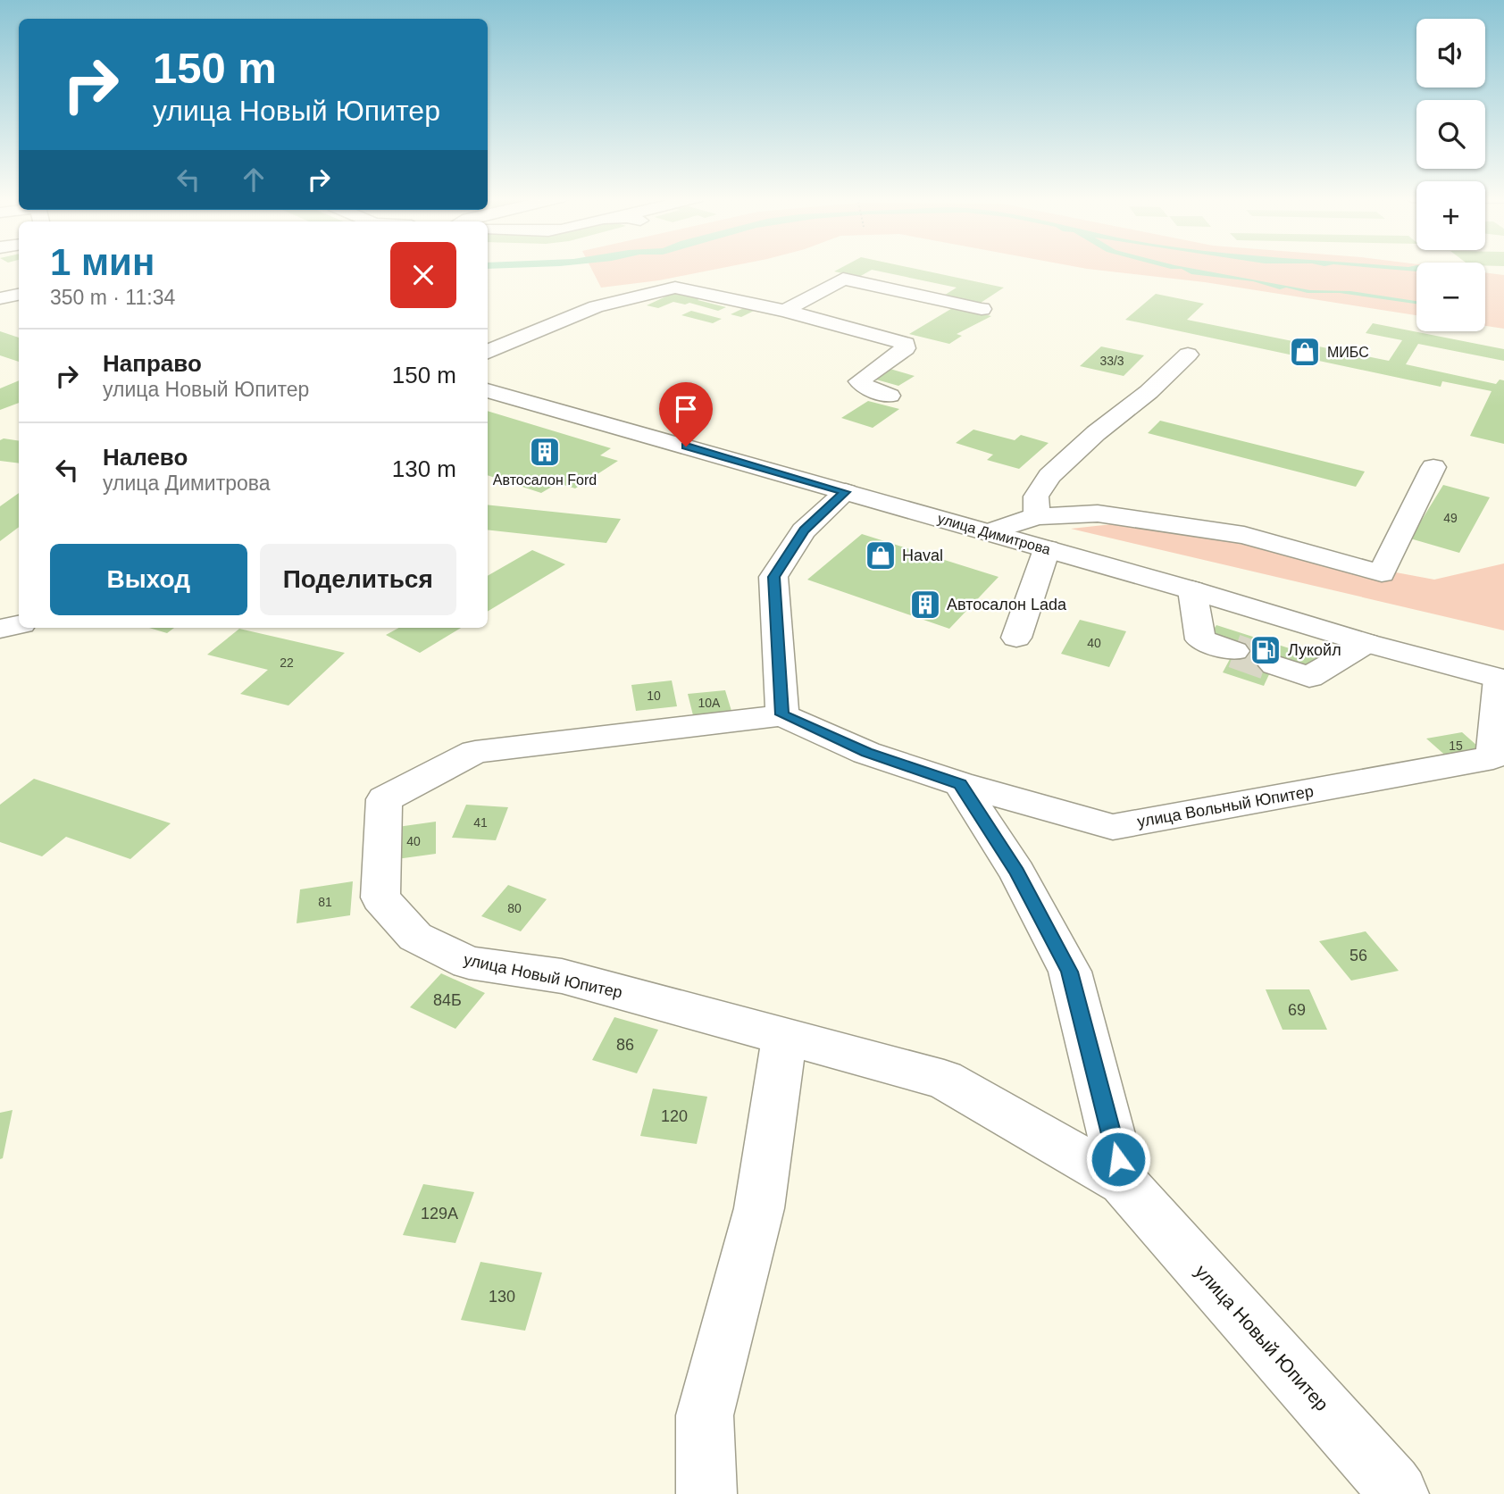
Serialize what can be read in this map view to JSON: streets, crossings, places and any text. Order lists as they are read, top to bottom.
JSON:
{
  "streets": {
    "street": ["улица Димитрова", "улица Вольный Юпитер", "улица Новый Юпитер"]
  },
  "crossings": [
    ["улица Димитрова", "улица Вольный Юпитер"],
    ["улица Вольный Юпитер", "улица Новый Юпитер"]
  ],
  "places": {
    "shop": ["МИБС", "Haval"],
    "building": ["Автосалон Ford", "Автосалон Lada"],
    "fuel station": ["Лукойл"]
  },
  "house_numbers": [
    "33/3",
    "49",
    "40",
    "22",
    "10",
    "10А",
    "15",
    "41",
    "40",
    "81",
    "80",
    "56",
    "84Б",
    "69",
    "86",
    "120",
    "129А",
    "130"
  ],
  "page": {
    "map_buttons": ["+", "−"],
    "turn": ["150 m", "улица Новый Юпитер"],
    "heading": ["1 мин", "350 m · 11:34"],
    "list": [
      {
        "name": "Направо",
        "note": "улица Новый Юпитер",
        "value": "150 m"
      },
      {
        "name": "Налево",
        "note": "улица Димитрова",
        "value": "130 m"
      }
    ],
    "buttons": ["Выход", "Поделиться"]
  }
}
